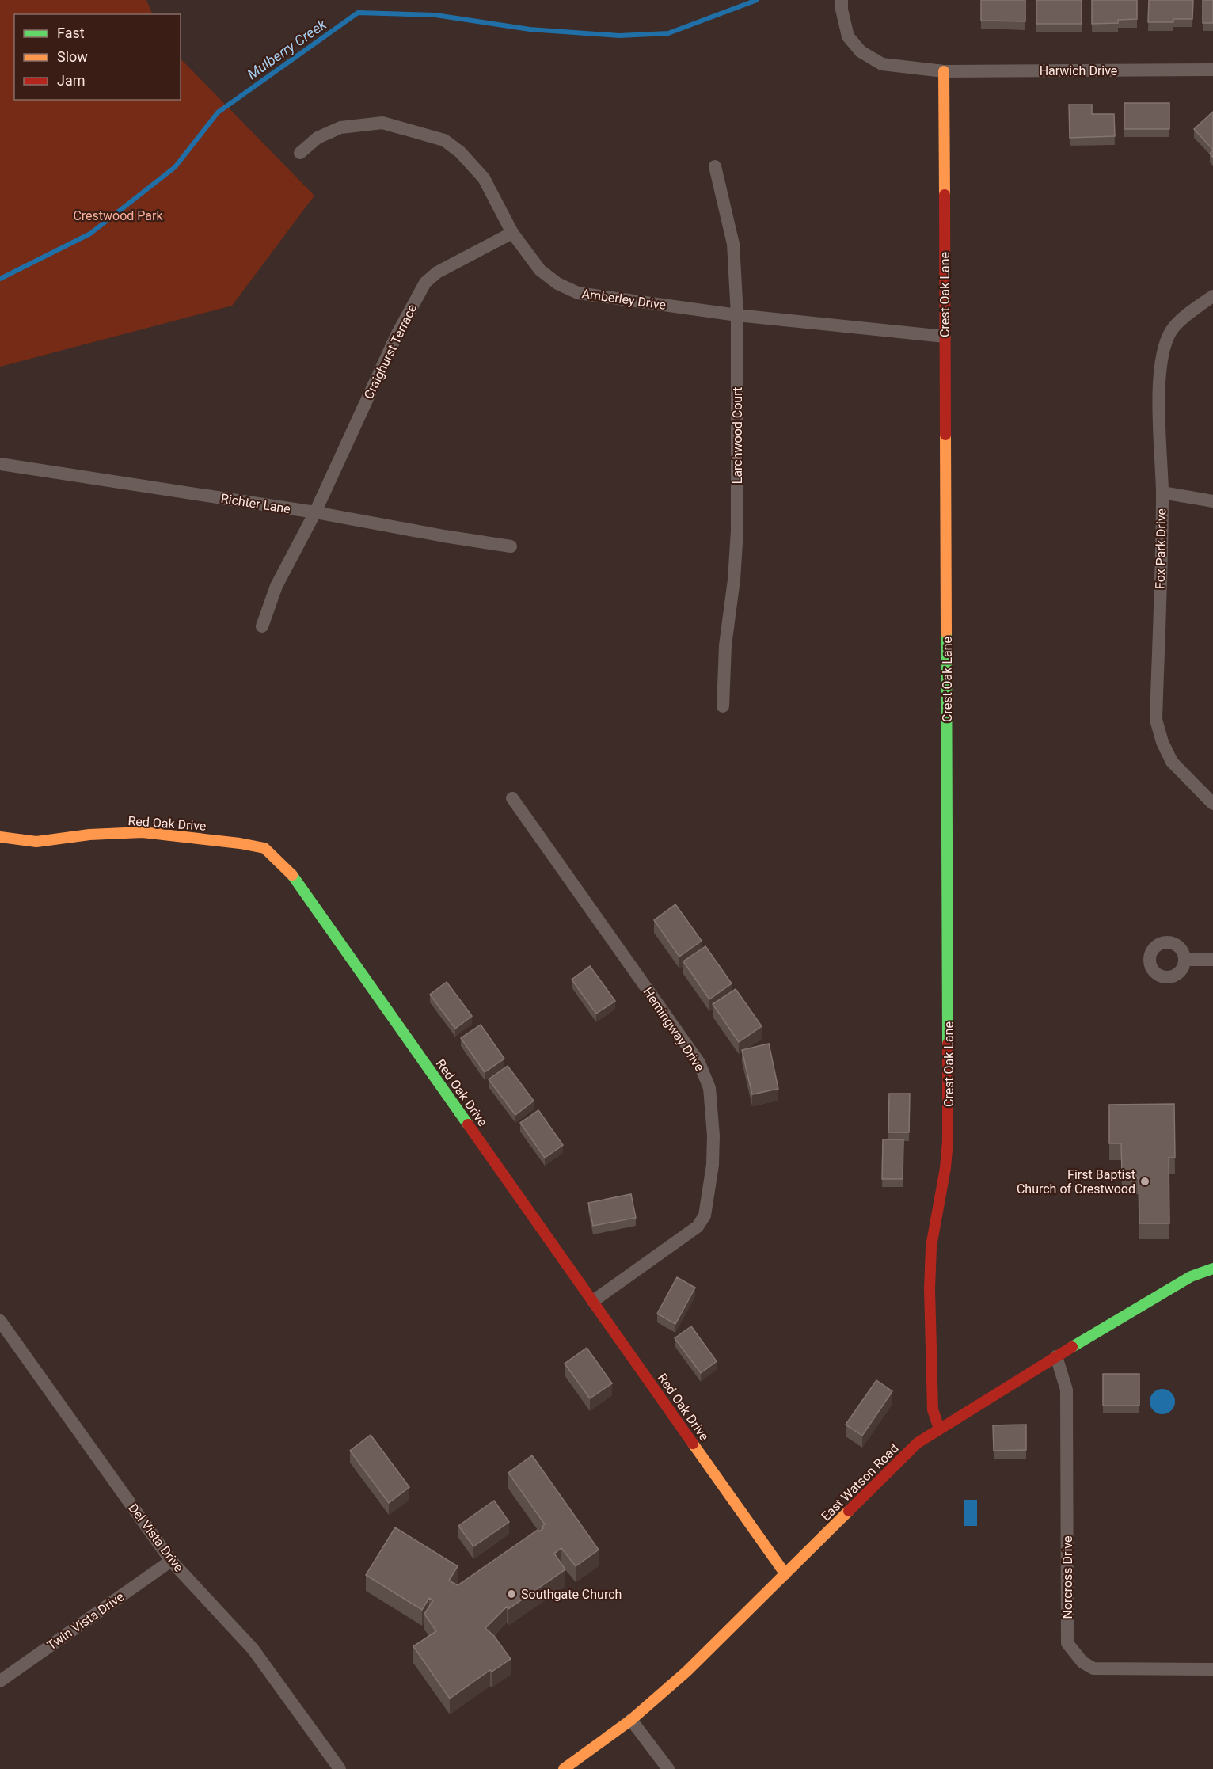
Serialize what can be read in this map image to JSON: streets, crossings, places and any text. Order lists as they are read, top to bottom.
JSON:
{
  "streets": {
    "street": [
      "Harwich Drive",
      "Crest Oak Lane",
      "Amberley Drive",
      "Craighurst Terrace",
      "Larchwood Court",
      "Richter Lane",
      "Fox Park Drive",
      "Red Oak Drive",
      "Hemingway Drive",
      "East Watson Road",
      "Del Vista Drive",
      "Norcross Drive",
      "Twin Vista Drive"
    ]
  },
  "crossings": [
    ["Harwich Drive", "Crest Oak Lane"],
    ["Crest Oak Lane", "Amberley Drive"],
    ["Crest Oak Lane", "East Watson Road"],
    ["Amberley Drive", "Craighurst Terrace"],
    ["Amberley Drive", "Larchwood Court"],
    ["Craighurst Terrace", "Richter Lane"],
    ["Red Oak Drive", "Hemingway Drive"],
    ["Red Oak Drive", "East Watson Road"],
    ["East Watson Road", "Norcross Drive"],
    ["Del Vista Drive", "Twin Vista Drive"]
  ],
  "water": ["Mulberry Creek"],
  "parks": ["Crestwood Park"],
  "places": ["First Baptist Church of Crestwood", "Southgate Church"],
  "legend": ["Fast", "Slow", "Jam"]
}
